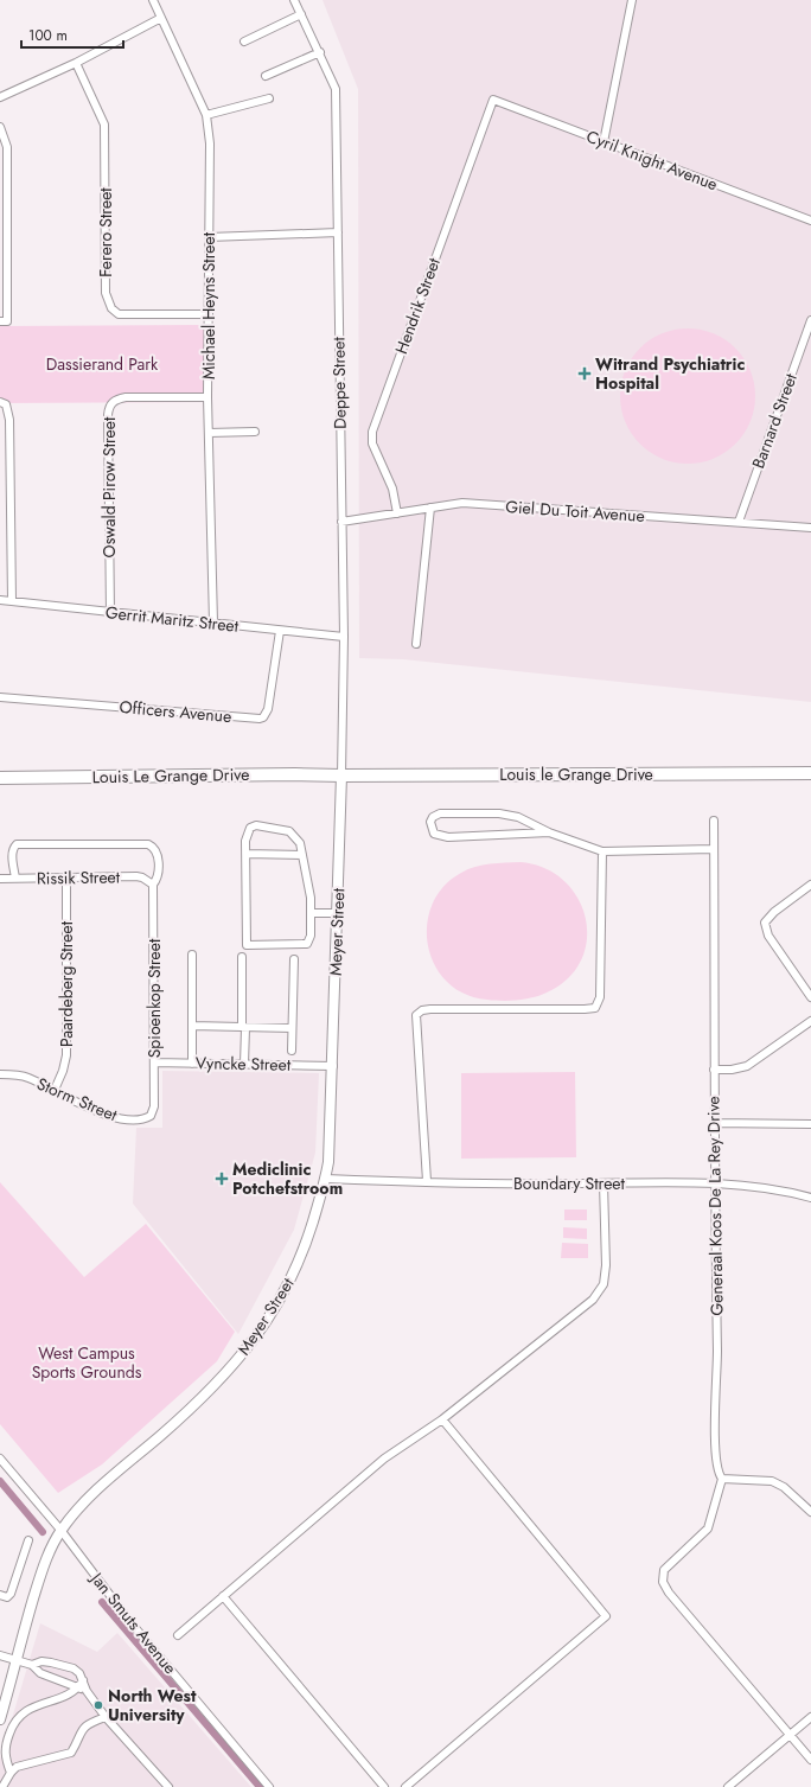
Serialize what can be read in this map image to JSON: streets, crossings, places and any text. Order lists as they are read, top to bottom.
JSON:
{
  "streets": {
    "main road": ["Louis le Grange Drive", "Louis Le Grange Drive"],
    "street": [
      "Cyril Knight Avenue",
      "Ferero Street",
      "Michael Heyns Street",
      "Hendrik Street",
      "Deppe Street",
      "Barnard Street",
      "Oswald Pirow Street",
      "Giel Du Toit Avenue",
      "Gerrit Maritz Street",
      "Officers Avenue",
      "Rissik Street",
      "Meyer Street",
      "Paardeberg Street",
      "Spioenkop Street",
      "Vyncke Street",
      "Storm Street",
      "Boundary Street",
      "Generaal Koos De La Rey Drive",
      "Jan Smuts Avenue"
    ]
  },
  "crossings": [
    ["Cyril Knight Avenue", "Hendrik Street"],
    ["Ferero Street", "Michael Heyns Street"],
    ["Michael Heyns Street", "Oswald Pirow Street"],
    ["Michael Heyns Street", "Gerrit Maritz Street"],
    ["Hendrik Street", "Giel Du Toit Avenue"],
    ["Deppe Street", "Giel Du Toit Avenue"],
    ["Deppe Street", "Gerrit Maritz Street"],
    ["Deppe Street", "Louis le Grange Drive"],
    ["Deppe Street", "Louis Le Grange Drive"],
    ["Deppe Street", "Meyer Street"],
    ["Barnard Street", "Giel Du Toit Avenue"],
    ["Oswald Pirow Street", "Gerrit Maritz Street"],
    ["Gerrit Maritz Street", "Officers Avenue"],
    ["Louis le Grange Drive", "Louis Le Grange Drive"],
    ["Louis le Grange Drive", "Meyer Street"],
    ["Louis Le Grange Drive", "Meyer Street"],
    ["Rissik Street", "Paardeberg Street"],
    ["Rissik Street", "Spioenkop Street"],
    ["Meyer Street", "Vyncke Street"],
    ["Meyer Street", "Boundary Street"],
    ["Meyer Street", "Jan Smuts Avenue"],
    ["Paardeberg Street", "Storm Street"],
    ["Spioenkop Street", "Vyncke Street"],
    ["Spioenkop Street", "Storm Street"],
    ["Boundary Street", "Generaal Koos De La Rey Drive"]
  ],
  "parks": ["Dassierand Park", "West Campus Sports Grounds"],
  "places": {
    "health": ["Witrand Psychiatric Hospital", "Mediclinic Potchefstroom"],
    "other": ["North West University"]
  },
  "scale_bar": "100 m"
}
